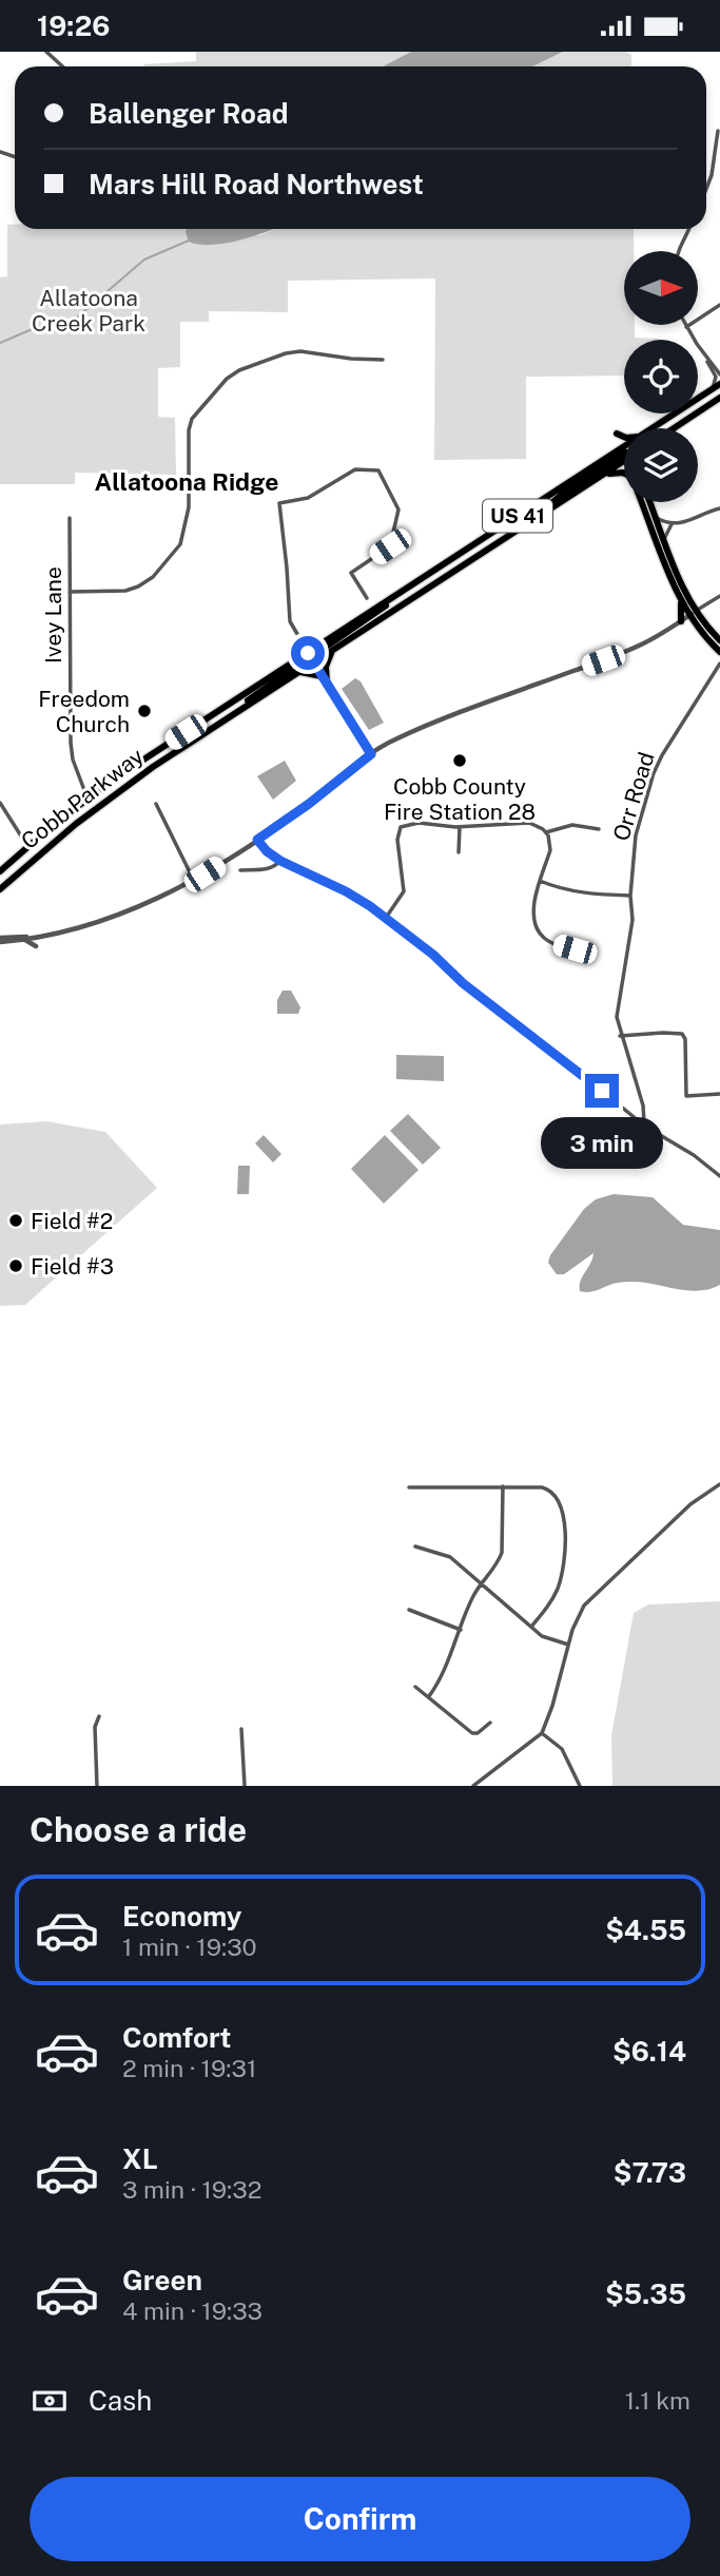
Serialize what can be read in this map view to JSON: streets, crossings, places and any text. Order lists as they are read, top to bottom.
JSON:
{
  "streets": {
    "main road": ["US 41", "Cobb Parkway"],
    "street": ["Ivey Lane", "Orr Road"]
  },
  "crossings": [
    ["Ivey Lane", "Cobb Parkway"]
  ],
  "districts": ["Allatoona Ridge"],
  "parks": ["Allatoona Creek Park"],
  "places": [
    "Freedom Church",
    "Cobb County Fire Station 28",
    "Field #2",
    "Field #3"
  ],
  "north": "right",
  "page": {
    "status": "19:26",
    "banner": ["Ballenger Road", "Mars Hill Road Northwest"],
    "bubble": "3 min",
    "heading": "Choose a ride",
    "list": [
      {
        "name": "Economy",
        "note": "1 min · 19:30",
        "value": "$4.55"
      },
      {
        "name": "Comfort",
        "note": "2 min · 19:31",
        "value": "$6.14"
      },
      {
        "name": "XL",
        "note": "3 min · 19:32",
        "value": "$7.73"
      },
      {
        "name": "Green",
        "note": "4 min · 19:33",
        "value": "$5.35"
      }
    ],
    "pay": ["Cash", "1.1 km"],
    "buttons": "Confirm"
  }
}
